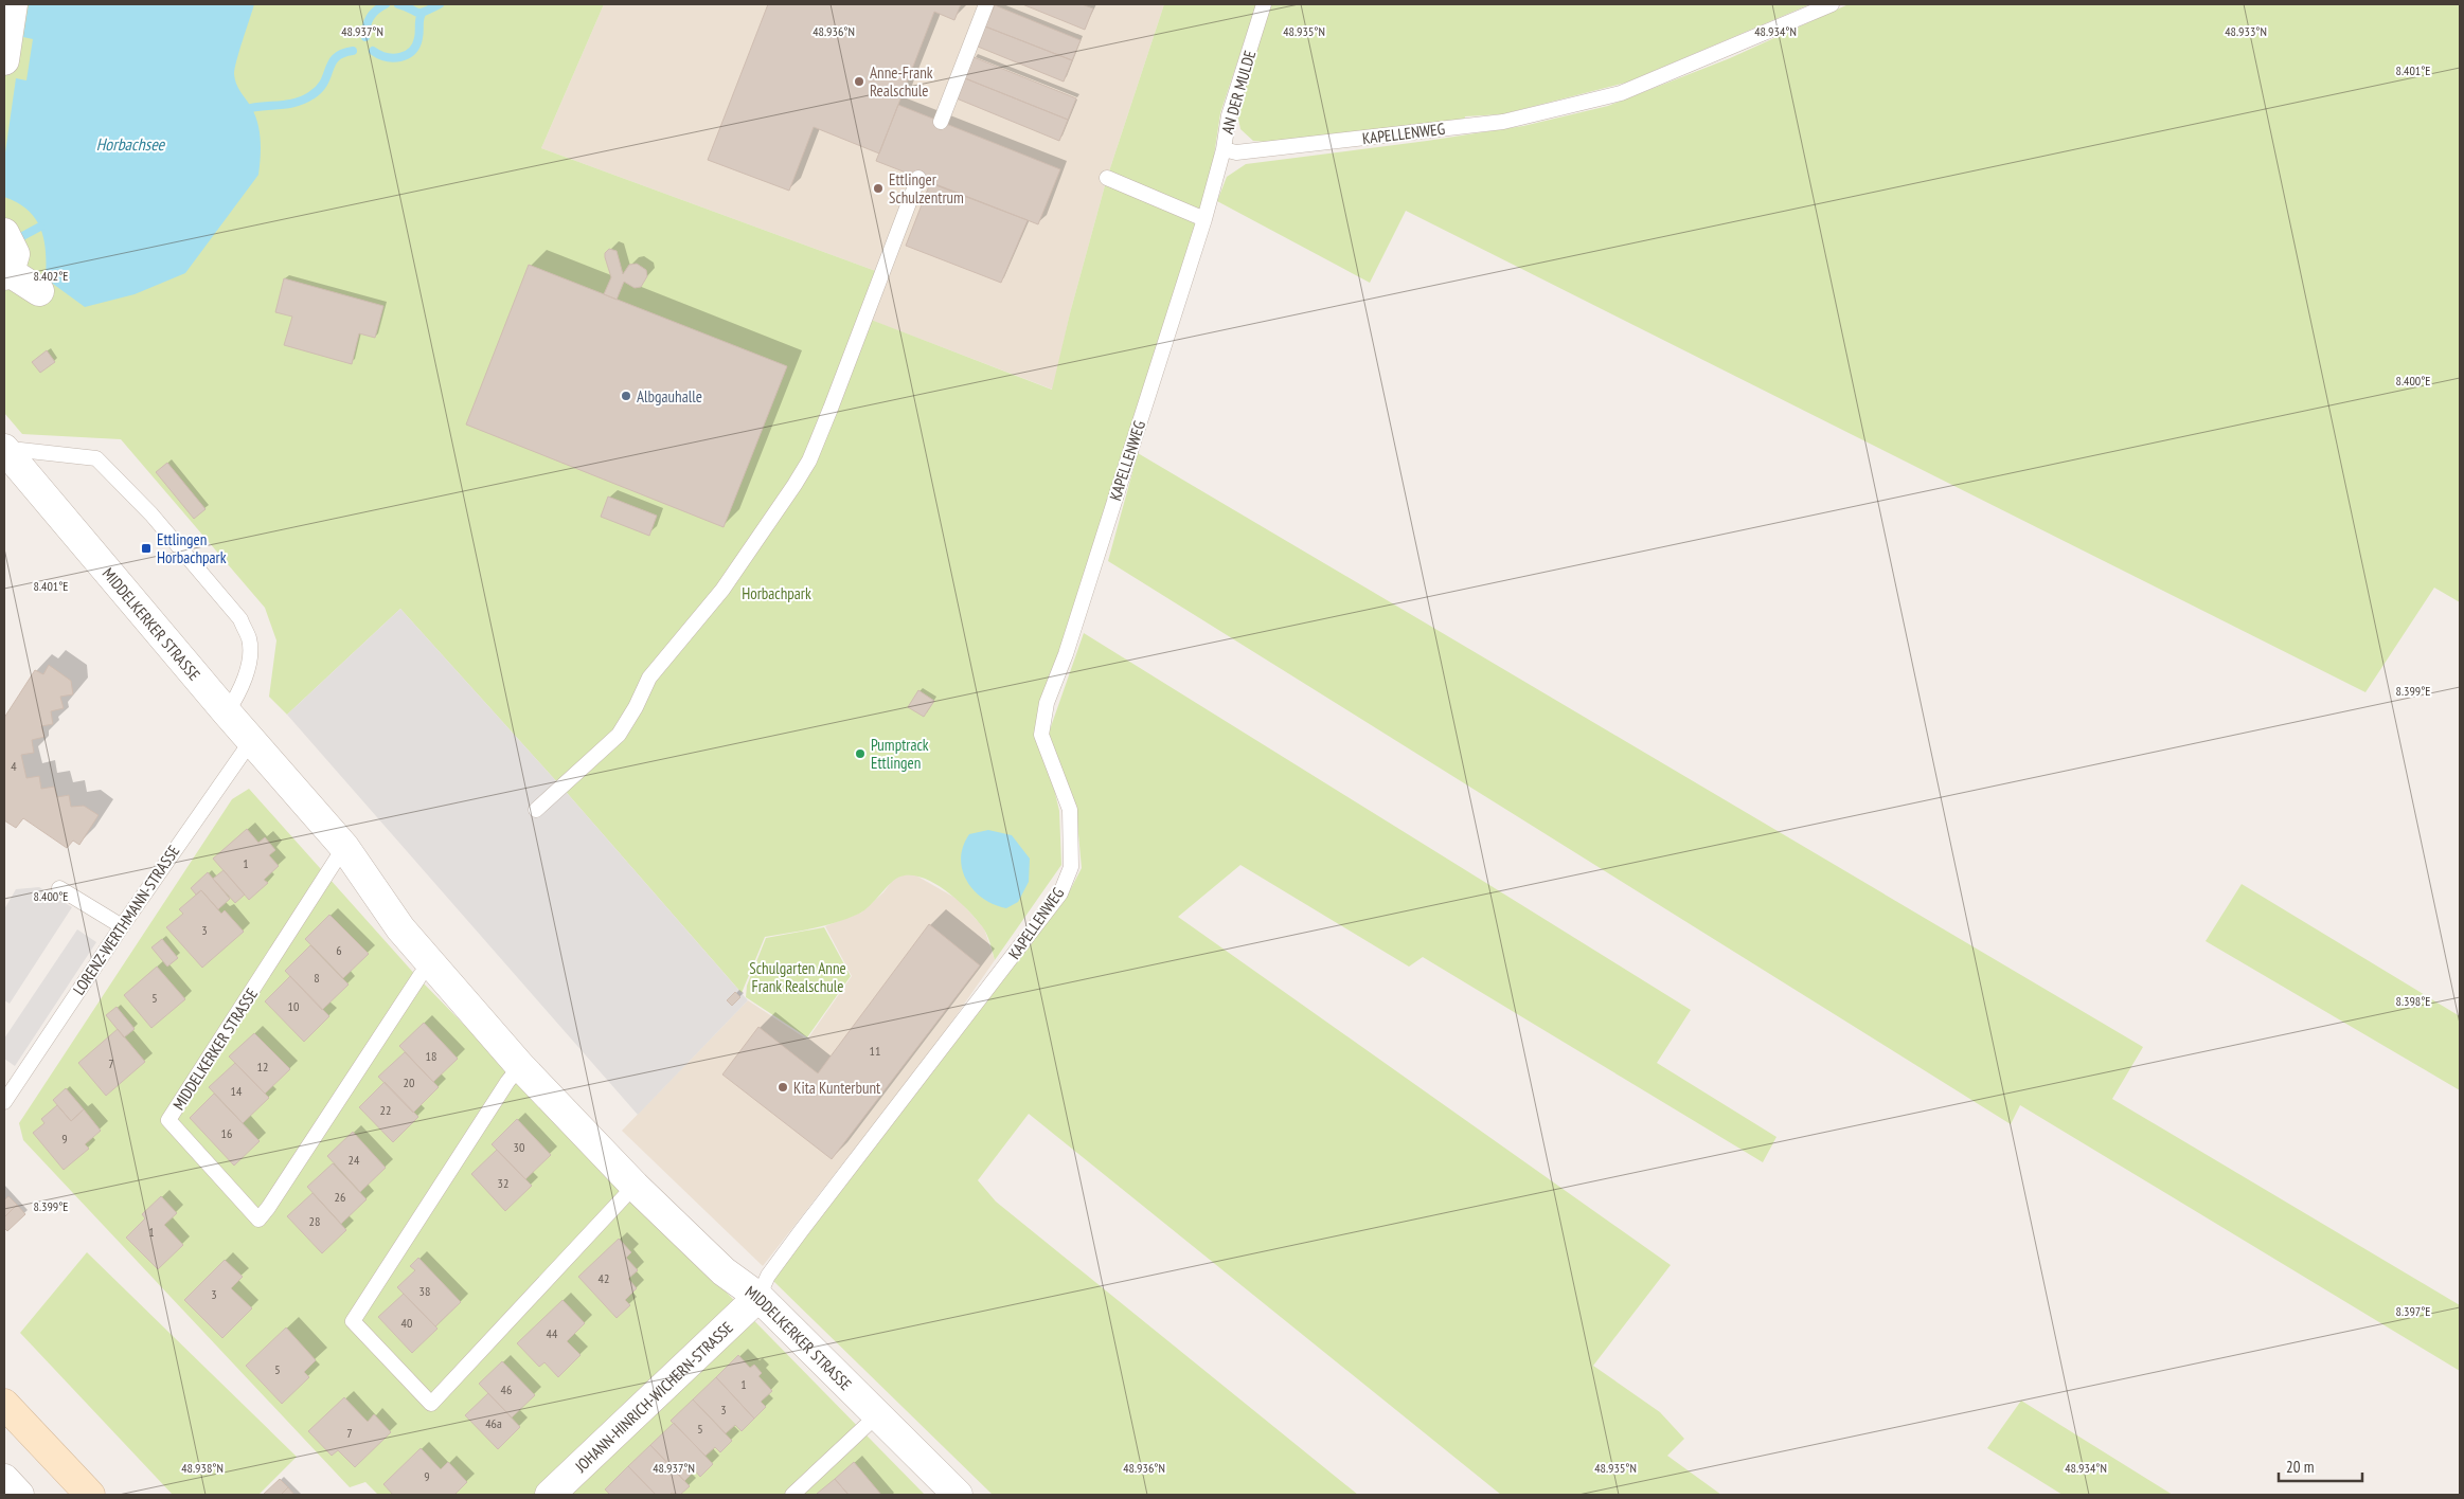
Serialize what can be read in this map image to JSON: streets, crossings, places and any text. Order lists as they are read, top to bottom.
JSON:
{
  "streets": {
    "street": ["MIDDELKERKER STRASSE", "JOHANN-HINRICH-WICHERN-STRASSE"],
    "lane": ["AN DER MULDE", "KAPELLENWEG", "LORENZ-WERTHMANN-STRASSE"]
  },
  "crossings": [
    ["AN DER MULDE", "KAPELLENWEG"],
    ["KAPELLENWEG", "MIDDELKERKER STRASSE"],
    ["KAPELLENWEG", "JOHANN-HINRICH-WICHERN-STRASSE"],
    ["MIDDELKERKER STRASSE", "LORENZ-WERTHMANN-STRASSE"],
    ["MIDDELKERKER STRASSE", "JOHANN-HINRICH-WICHERN-STRASSE"]
  ],
  "water": ["Horbachsee"],
  "parks": ["Horbachpark", "Schulgarten Anne Frank Realschule"],
  "places": {
    "other": [
      "Anne-Frank Realschule",
      "Ettlinger Schulzentrum",
      "Albgauhalle",
      "Pumptrack Ettlingen",
      "Kita Kunterbunt"
    ],
    "transit": ["Ettlingen Horbachpark"]
  },
  "house_numbers": [
    "4",
    "1",
    "3",
    "6",
    "8",
    "5",
    "10",
    "11",
    "18",
    "7",
    "12",
    "20",
    "14",
    "22",
    "16",
    "9",
    "30",
    "24",
    "32",
    "26",
    "28",
    "1",
    "42",
    "38",
    "3",
    "40",
    "44",
    "5",
    "1",
    "46",
    "3",
    "46a",
    "5",
    "7",
    "9"
  ],
  "scale_bar": "20 m",
  "coordinates": [
    "48.937°N",
    "48.936°N",
    "48.935°N",
    "48.934°N",
    "48.933°N",
    "8.401°E",
    "8.402°E",
    "8.400°E",
    "8.399°E",
    "8.398°E",
    "8.397°E",
    "48.938°N"
  ]
}
